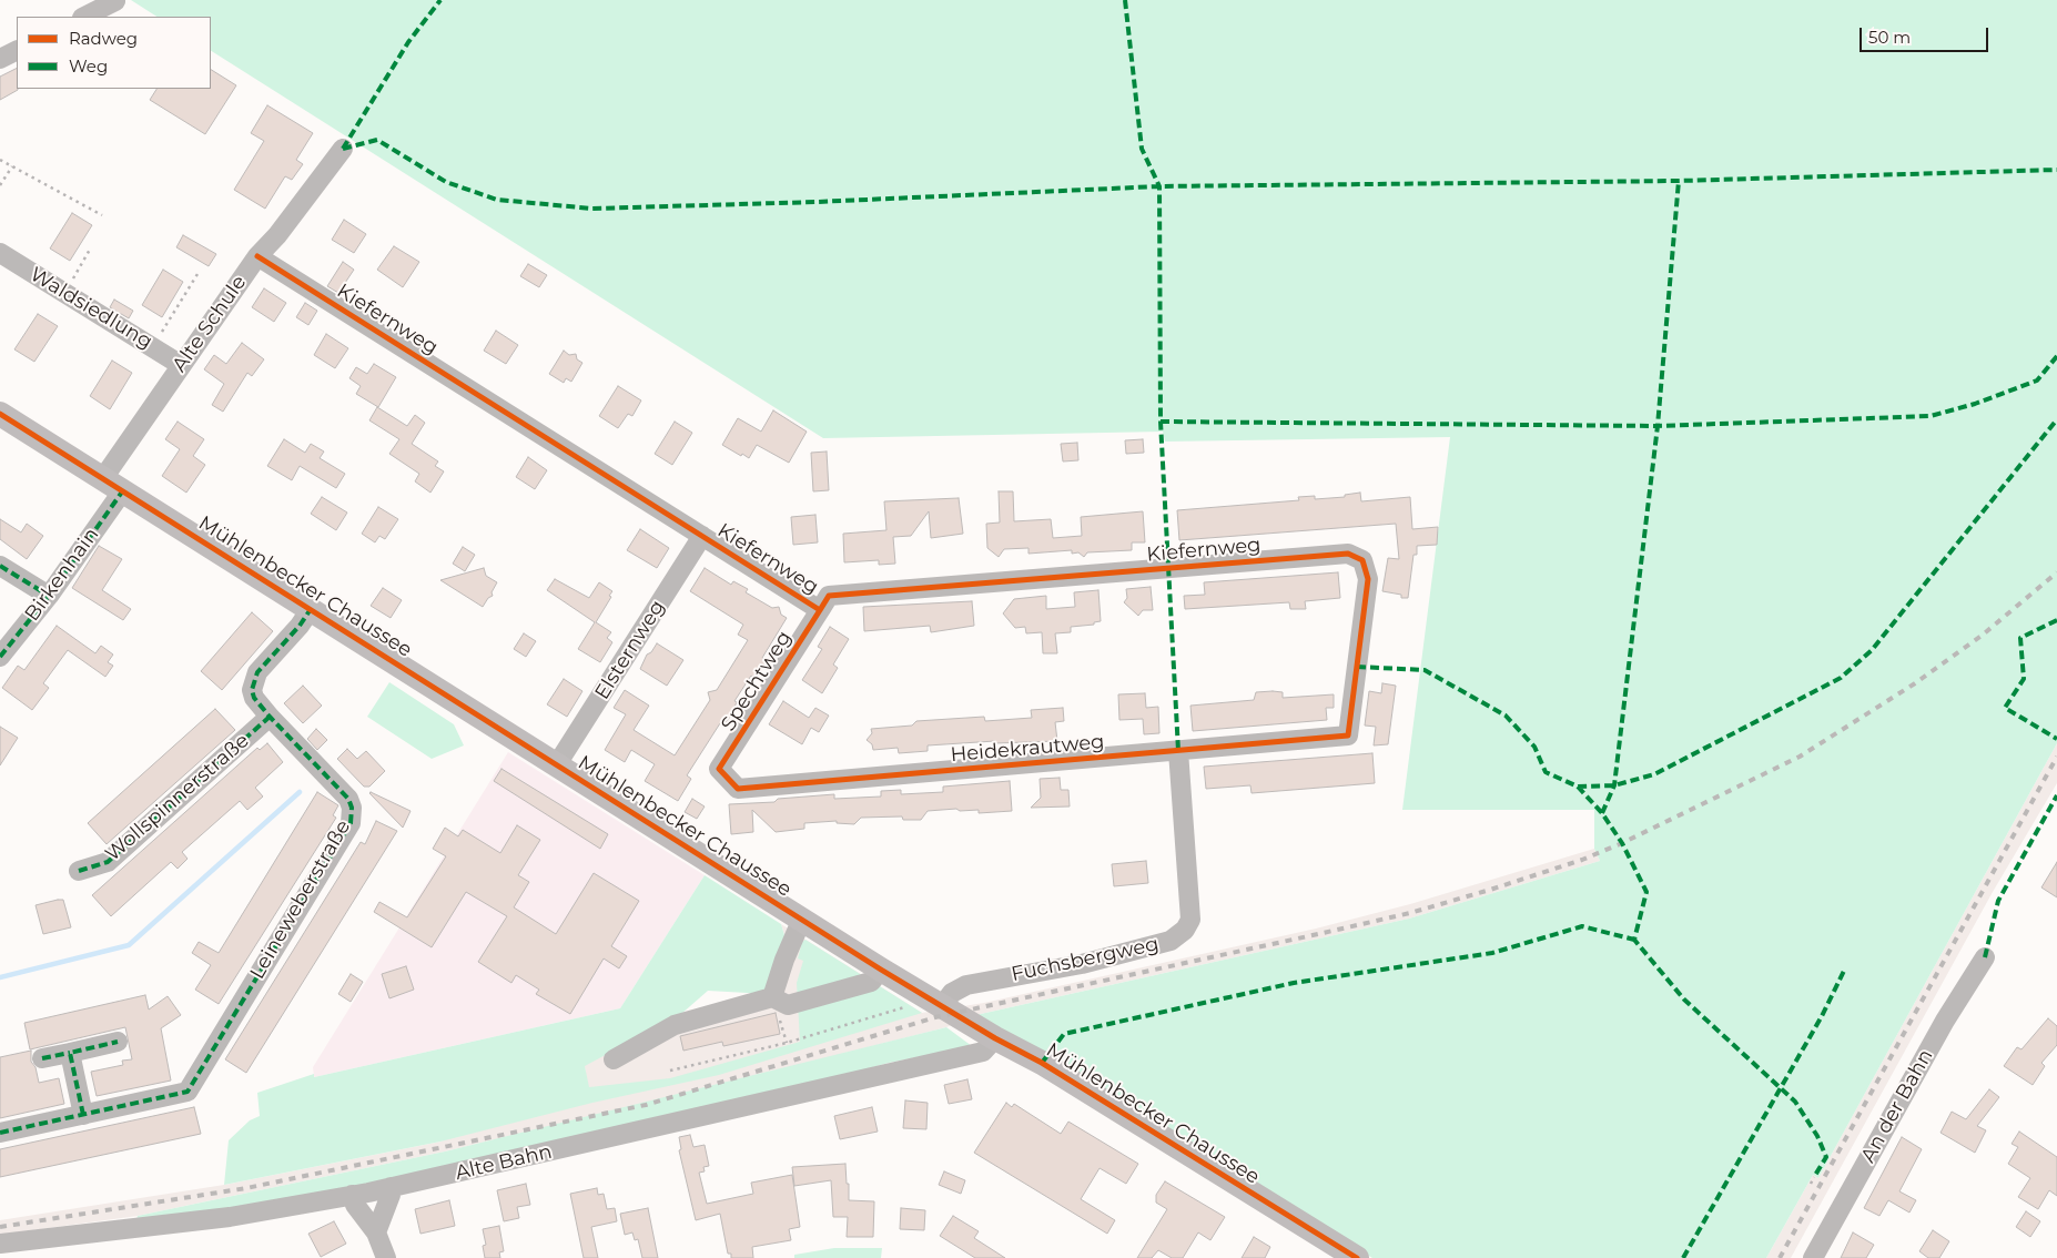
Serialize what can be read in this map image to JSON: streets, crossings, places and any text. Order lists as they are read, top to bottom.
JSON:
{
  "streets": {
    "main road": ["Mühlenbecker Chaussee"],
    "street": [
      "Waldsiedlung",
      "Kiefernweg",
      "Alte Schule",
      "Birkenhain",
      "Elsternweg",
      "Spechtweg",
      "Heidekrautweg",
      "Wollspinnerstraße",
      "Leineweberstraße",
      "Fuchsbergweg",
      "An der Bahn",
      "Alte Bahn"
    ]
  },
  "crossings": [
    ["Waldsiedlung", "Alte Schule"],
    ["Kiefernweg", "Alte Schule"],
    ["Kiefernweg", "Elsternweg"],
    ["Kiefernweg", "Spechtweg"],
    ["Kiefernweg", "Heidekrautweg"],
    ["Alte Schule", "Birkenhain"],
    ["Alte Schule", "Mühlenbecker Chaussee"],
    ["Birkenhain", "Mühlenbecker Chaussee"],
    ["Mühlenbecker Chaussee", "Elsternweg"],
    ["Mühlenbecker Chaussee", "Leineweberstraße"],
    ["Mühlenbecker Chaussee", "Fuchsbergweg"],
    ["Mühlenbecker Chaussee", "Alte Bahn"],
    ["Spechtweg", "Heidekrautweg"],
    ["Heidekrautweg", "Fuchsbergweg"],
    ["Wollspinnerstraße", "Leineweberstraße"]
  ],
  "legend": ["Radweg", "Weg"],
  "scale_bar": "50 m"
}
